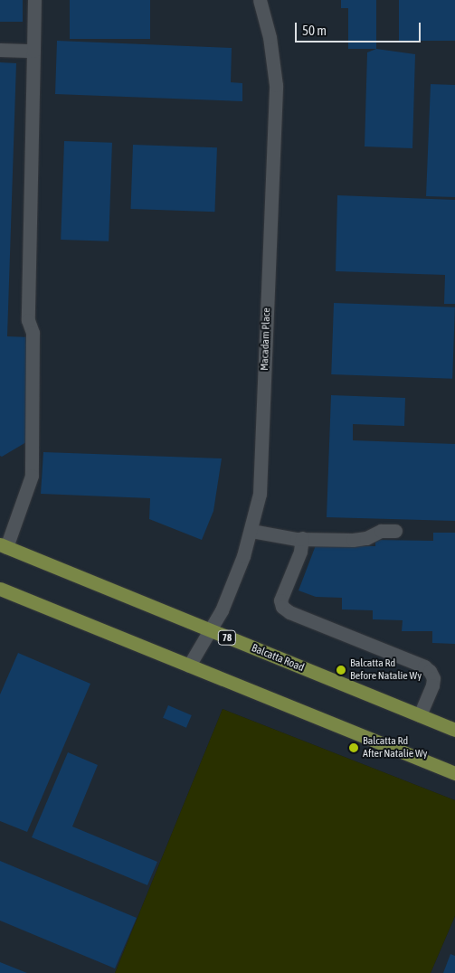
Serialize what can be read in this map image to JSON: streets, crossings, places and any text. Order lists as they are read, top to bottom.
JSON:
{
  "streets": {
    "main road": ["78", "Balcatta Road"],
    "street": ["Macadam Place"]
  },
  "crossings": [
    ["Macadam Place", "Balcatta Road"]
  ],
  "places": ["Balcatta Rd Before Natalie Wy", "Balcatta Rd After Natalie Wy"],
  "scale_bar": "50 m"
}
